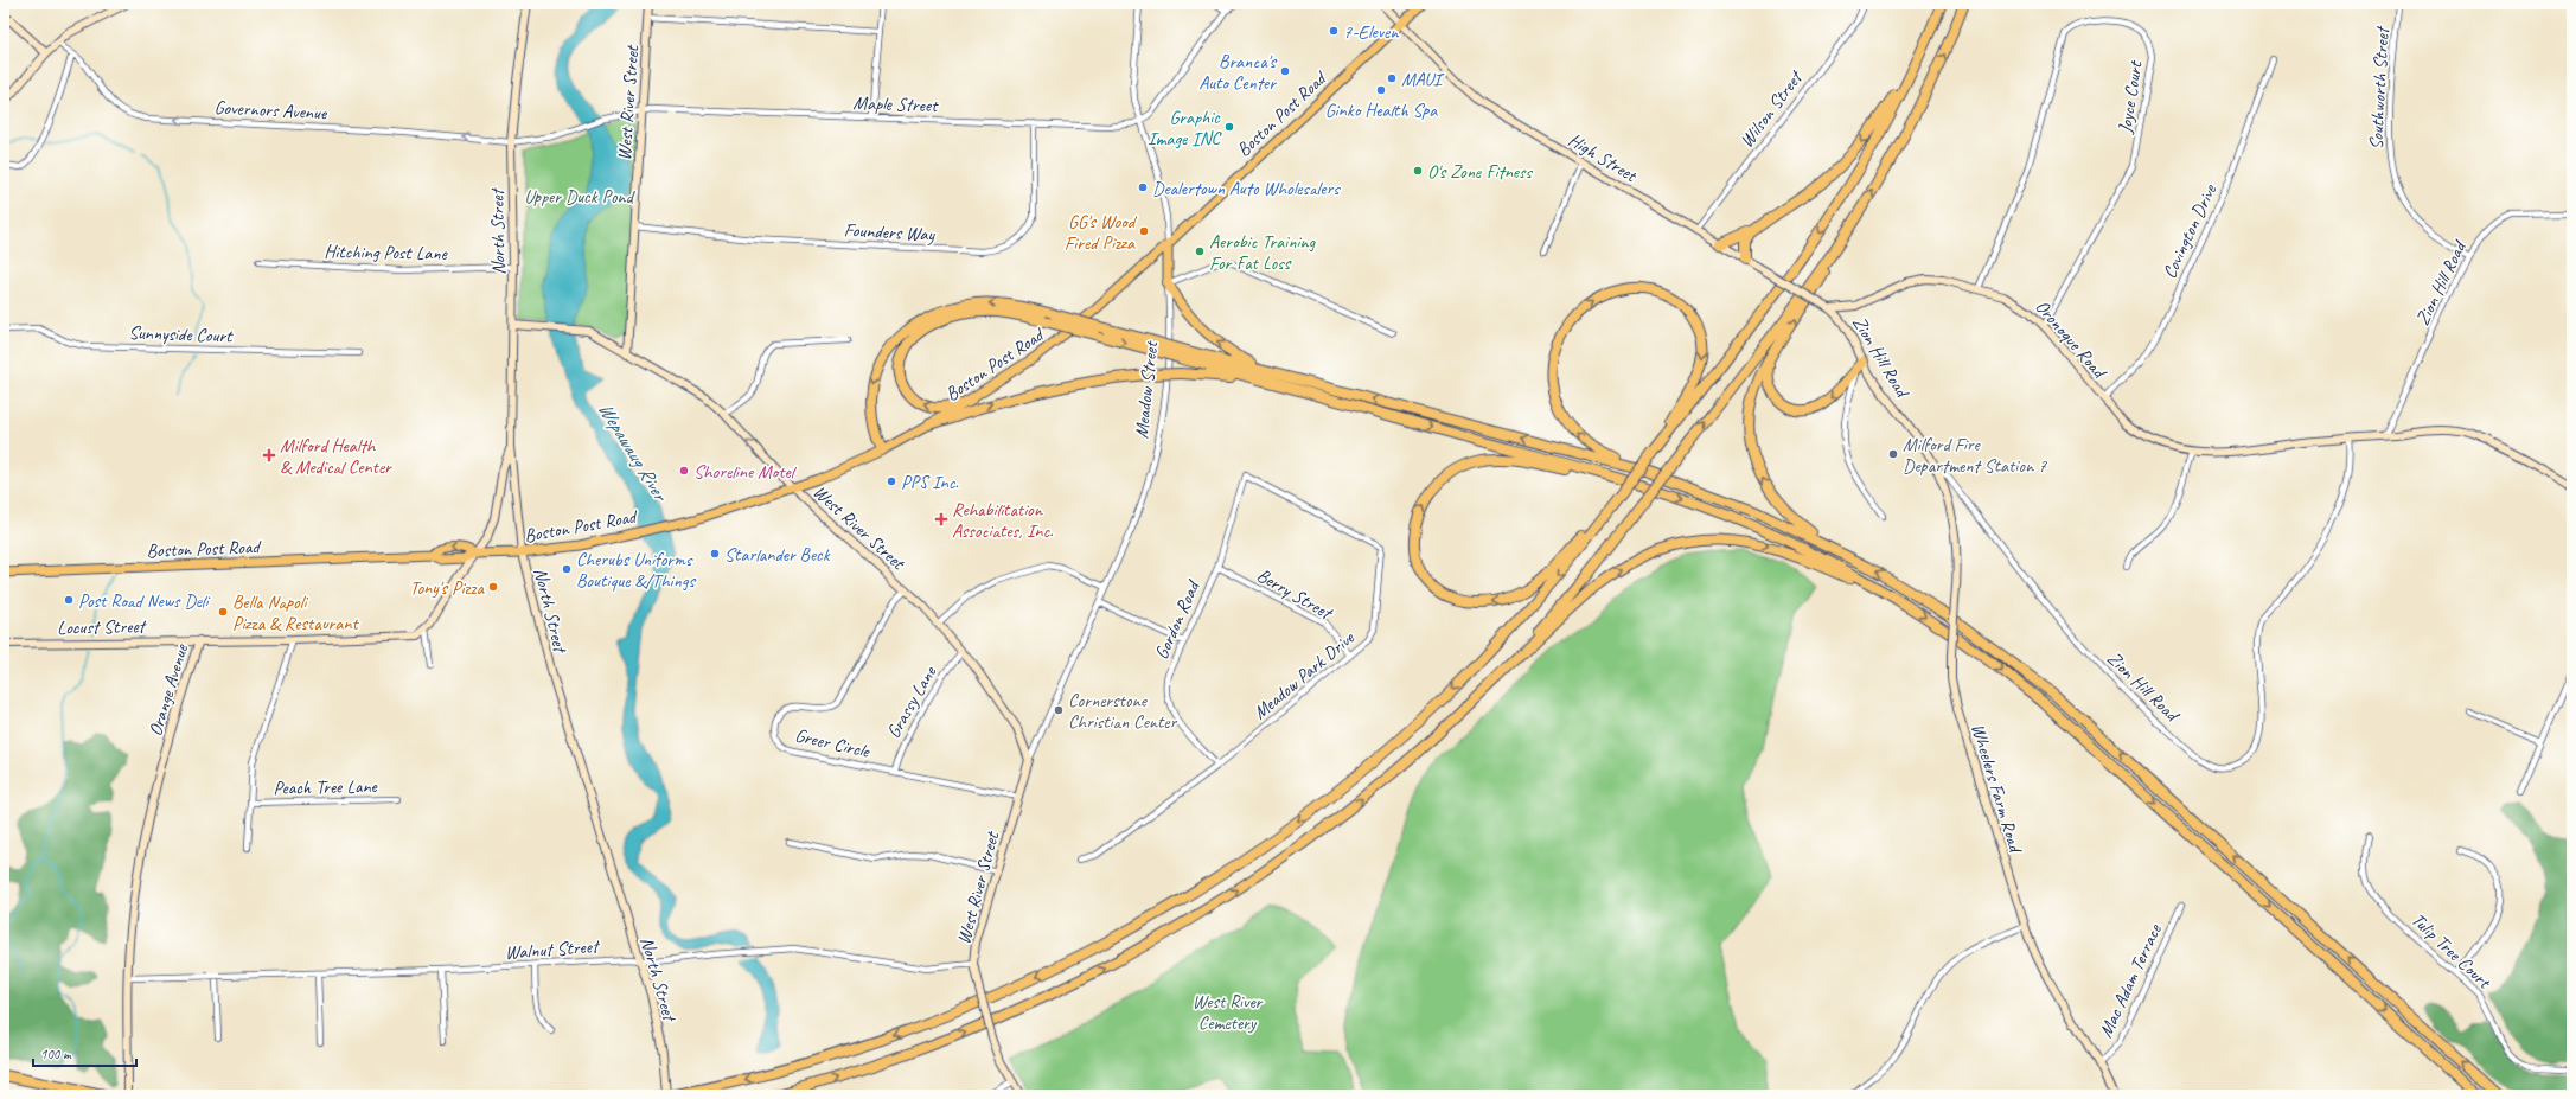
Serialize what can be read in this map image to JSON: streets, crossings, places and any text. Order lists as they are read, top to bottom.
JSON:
{
  "streets": {
    "main road": [
      "West River Street",
      "Boston Post Road",
      "High Street",
      "North Street",
      "Zion Hill Road",
      "Oronoque Road",
      "Meadow Street",
      "Locust Street",
      "Orange Avenue",
      "Wheelers Farm Road"
    ],
    "street": [
      "Southworth Street",
      "Joyce Court",
      "Maple Street",
      "Governors Avenue",
      "Wilson Street",
      "Founders Way",
      "Covington Drive",
      "Hitching Post Lane",
      "Sunnyside Court",
      "Berry Street",
      "Gordon Road",
      "Meadow Park Drive",
      "Grassy Lane",
      "Greer Circle",
      "Peach Tree Lane",
      "Walnut Street",
      "Tulip Tree Court",
      "Mac Adam Terrace"
    ]
  },
  "crossings": [
    ["Southworth Street", "Zion Hill Road"],
    ["Joyce Court", "Oronoque Road"],
    ["West River Street", "Maple Street"],
    ["West River Street", "Boston Post Road"],
    ["West River Street", "Founders Way"],
    ["West River Street", "Meadow Street"],
    ["West River Street", "Grassy Lane"],
    ["West River Street", "Greer Circle"],
    ["West River Street", "Walnut Street"],
    ["Maple Street", "Governors Avenue"],
    ["Maple Street", "Founders Way"],
    ["Maple Street", "North Street"],
    ["Maple Street", "Meadow Street"],
    ["Governors Avenue", "North Street"],
    ["Wilson Street", "High Street"],
    ["Boston Post Road", "High Street"],
    ["Boston Post Road", "North Street"],
    ["Boston Post Road", "Meadow Street"],
    ["High Street", "Zion Hill Road"],
    ["High Street", "Oronoque Road"],
    ["Covington Drive", "Oronoque Road"],
    ["North Street", "Hitching Post Lane"],
    ["North Street", "Walnut Street"],
    ["Zion Hill Road", "Oronoque Road"],
    ["Zion Hill Road", "Wheelers Farm Road"],
    ["Berry Street", "Gordon Road"],
    ["Berry Street", "Meadow Park Drive"],
    ["Gordon Road", "Meadow Park Drive"],
    ["Locust Street", "Orange Avenue"],
    ["Orange Avenue", "Walnut Street"],
    ["Grassy Lane", "Greer Circle"],
    ["Wheelers Farm Road", "Mac Adam Terrace"]
  ],
  "one_way": ["Governors Avenue"],
  "water": ["Wepawaug River"],
  "parks": ["Upper Duck Pond", "West River Cemetery"],
  "places": {
    "other": [
      "7-Eleven",
      "Branca's Auto Center",
      "MAUI",
      "Ginko Health Spa",
      "Graphic Image INC",
      "O's Zone Fitness",
      "Dealertown Auto Wholesalers",
      "GG's Wood Fired Pizza",
      "Aerobic Training For Fat Loss",
      "Milford Fire Department Station 7",
      "Shoreline Motel",
      "PPS Inc.",
      "Starlander Beck",
      "Cherubs Uniforms Boutique &/Things",
      "Tony's Pizza",
      "Post Road News Deli",
      "Bella Napoli Pizza & Restaurant",
      "Cornerstone Christian Center"
    ],
    "health": ["Milford Health & Medical Center", "Rehabilitation Associates, Inc."]
  },
  "scale_bar": "100 m"
}
